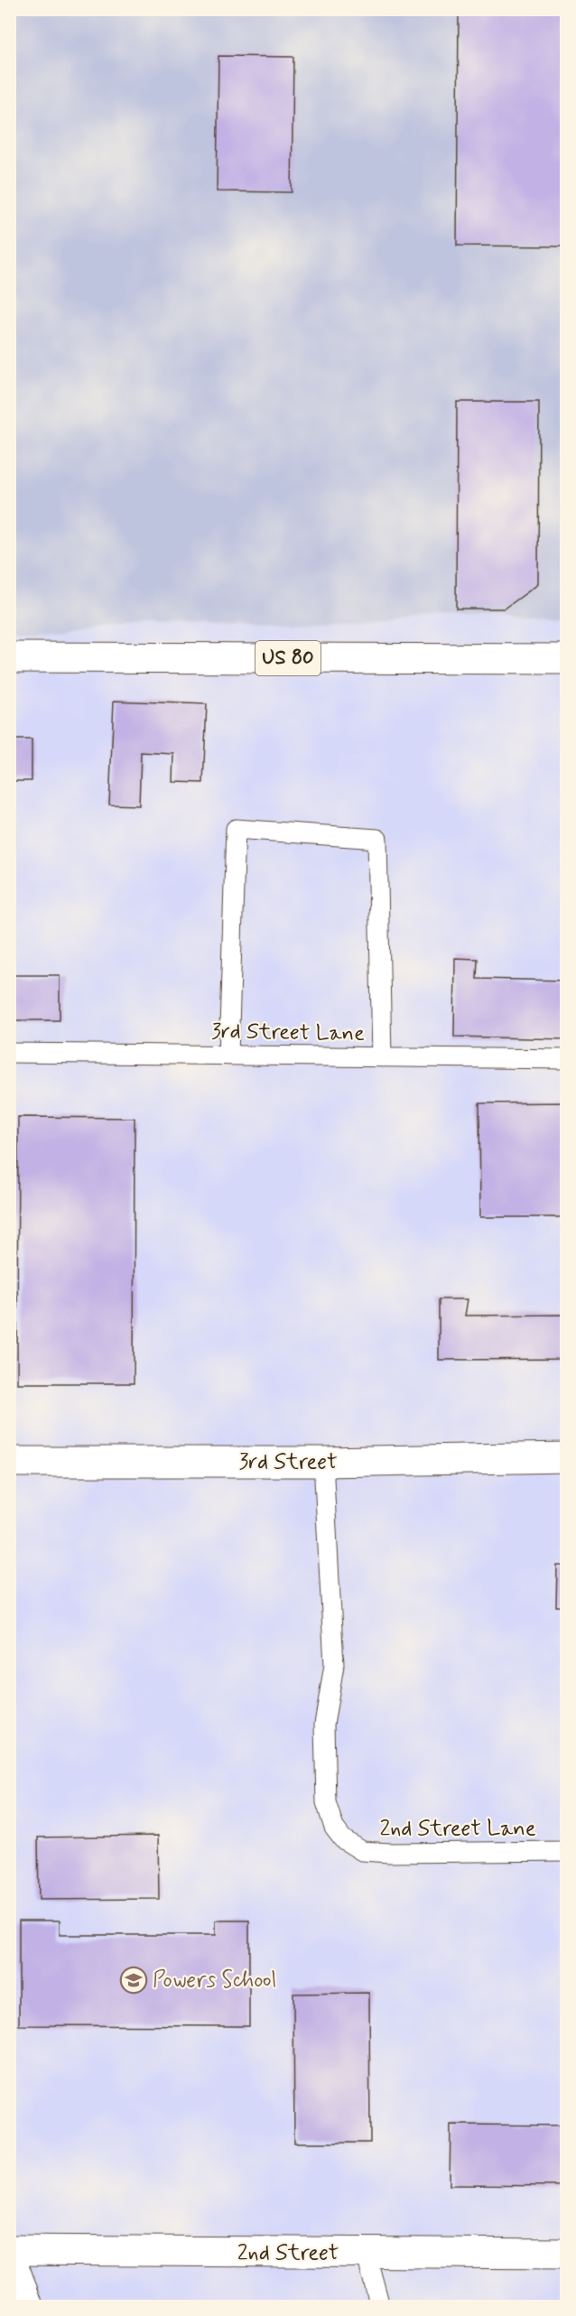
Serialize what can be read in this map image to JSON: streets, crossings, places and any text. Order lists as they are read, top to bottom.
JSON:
{
  "streets": {
    "street": ["US 80", "3rd Street", "2nd Street"],
    "lane": ["3rd Street Lane", "2nd Street Lane"]
  },
  "crossings": [
    ["3rd Street", "2nd Street Lane"]
  ],
  "places": {
    "school or university": ["Powers School"]
  }
}
